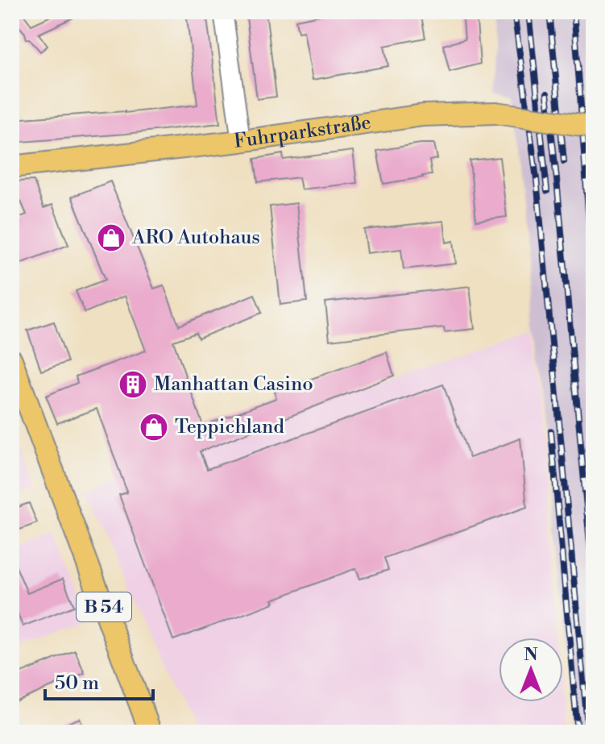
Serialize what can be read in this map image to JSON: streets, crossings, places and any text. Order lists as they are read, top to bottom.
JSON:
{
  "streets": {
    "main road": ["Fuhrparkstraße", "B 54"]
  },
  "places": {
    "shop": ["ARO Autohaus", "Teppichland"],
    "building": ["Manhattan Casino"]
  },
  "scale_bar": "50 m",
  "north": "top"
}
